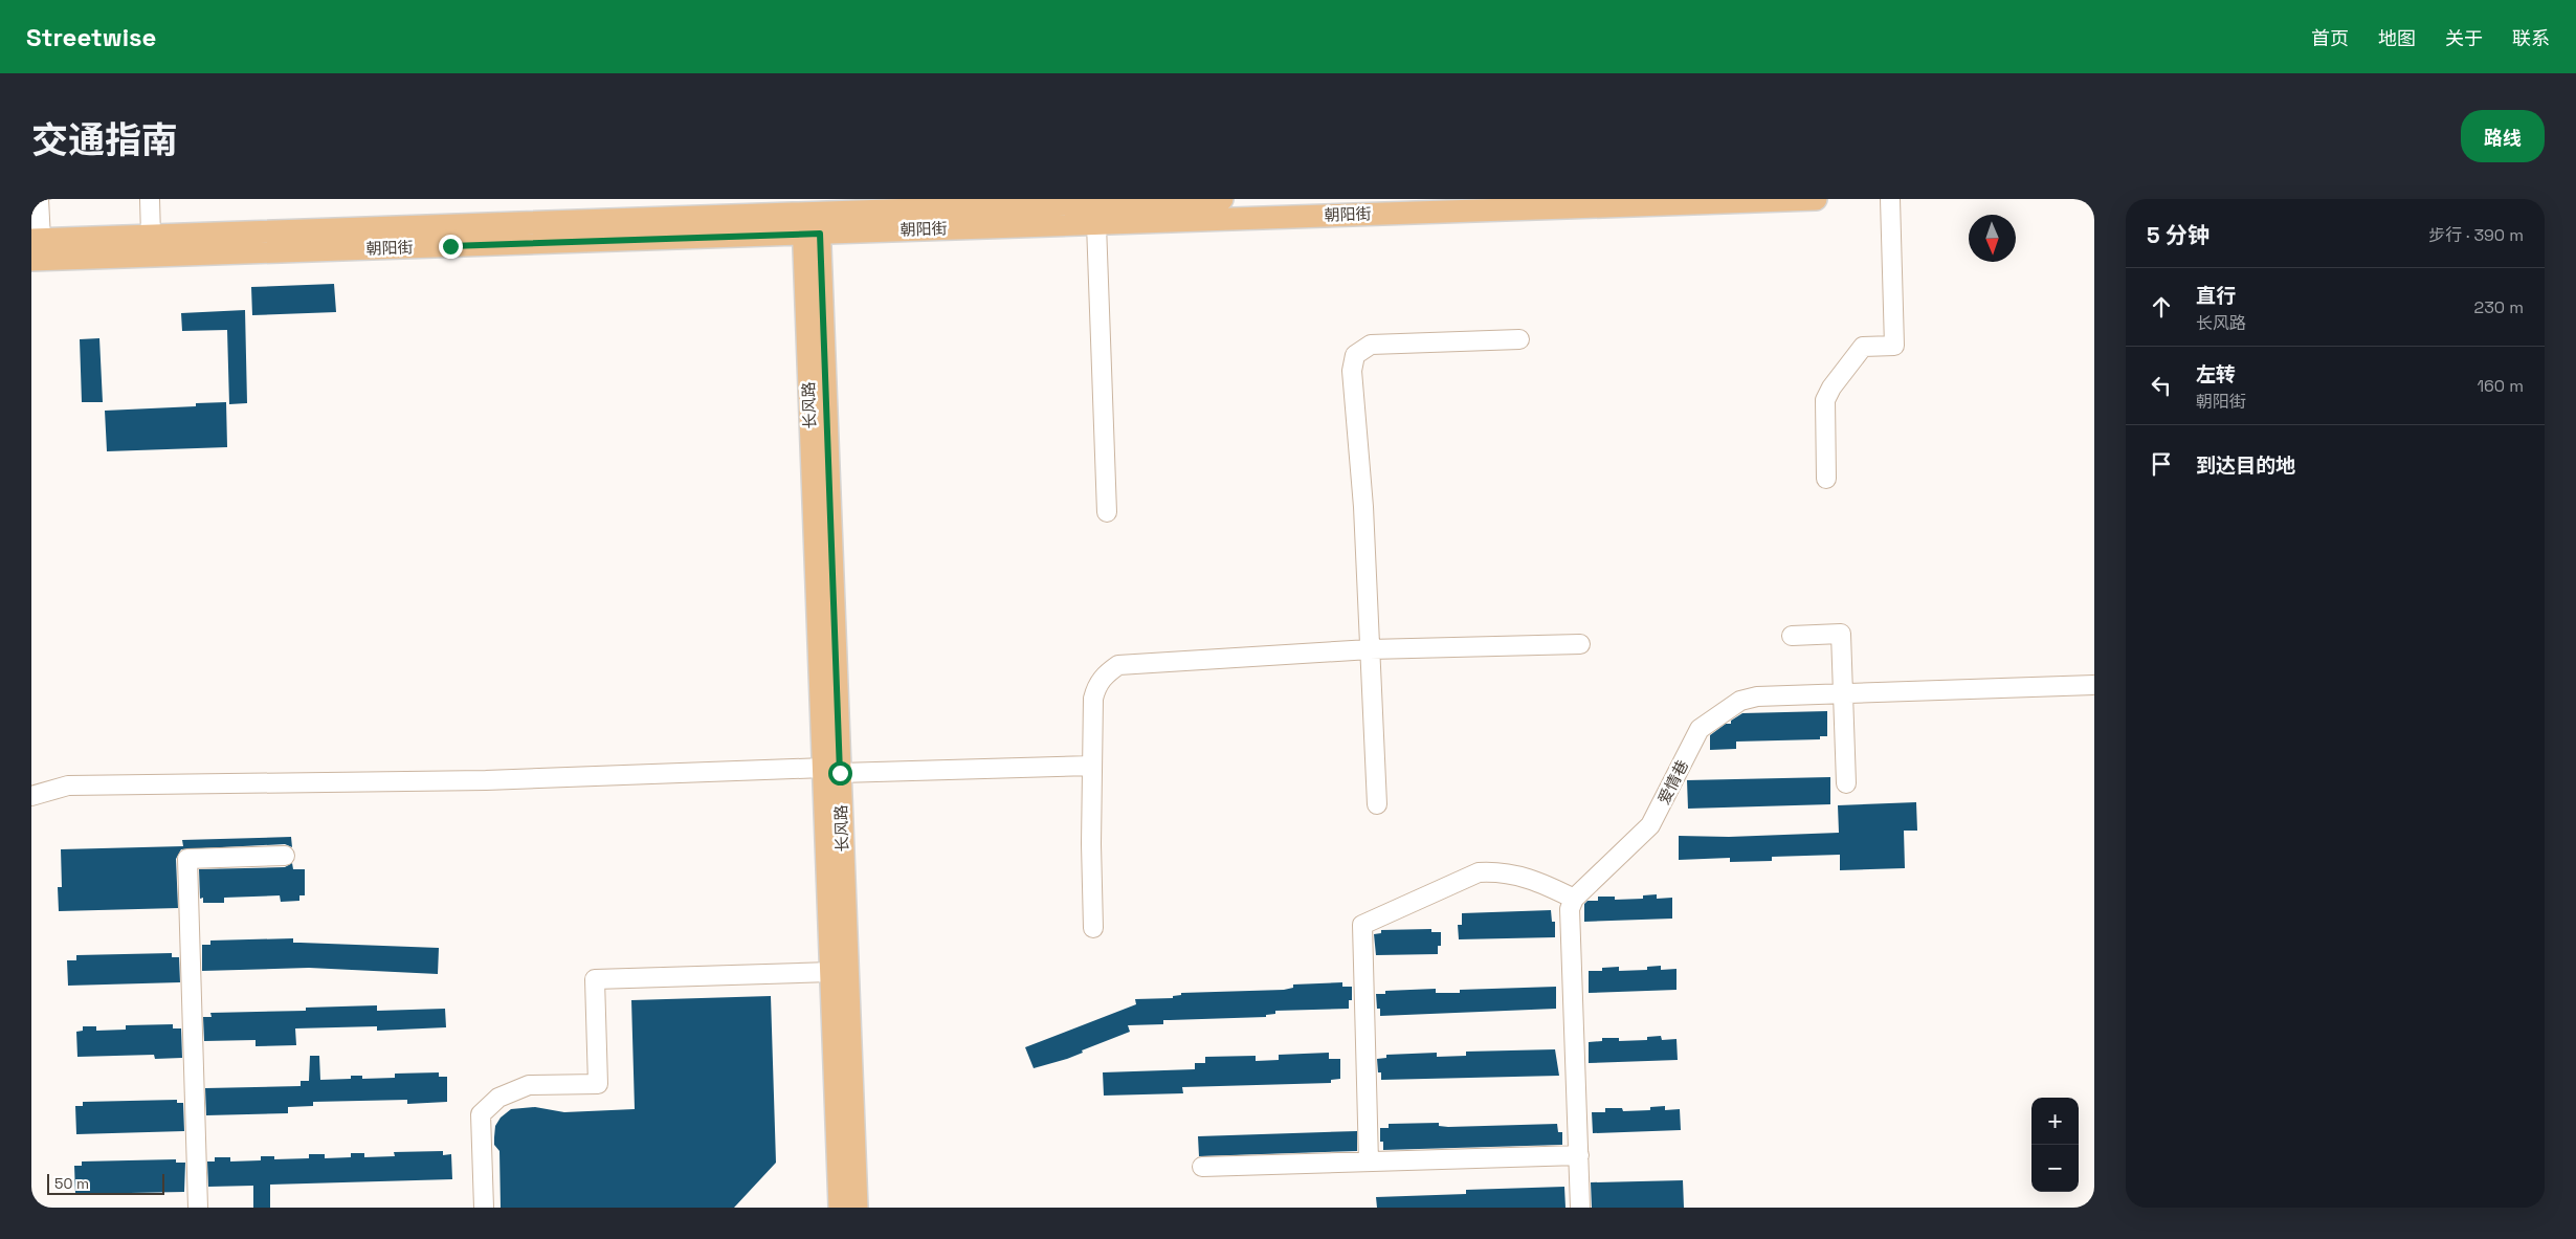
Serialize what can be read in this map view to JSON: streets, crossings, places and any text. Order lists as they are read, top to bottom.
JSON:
{
  "streets": {
    "main road": ["朝阳街", "长风路"],
    "street": ["爱情巷"]
  },
  "crossings": [
    ["朝阳街", "长风路"]
  ],
  "scale_bar": "50 m",
  "north": "bottom",
  "page": {
    "header": "Streetwise",
    "nav": [
      "首页",
      "地图",
      "关于",
      "联系"
    ],
    "title": "交通指南",
    "buttons": "路线",
    "heading": ["5 分钟", "步行 · 390 m"],
    "list": [
      ["直行", "长风路", "230 m"],
      ["左转", "朝阳街", "160 m"],
      "到达目的地"
    ],
    "map_buttons": ["+", "−"],
    "scale": "50 m"
  }
}
